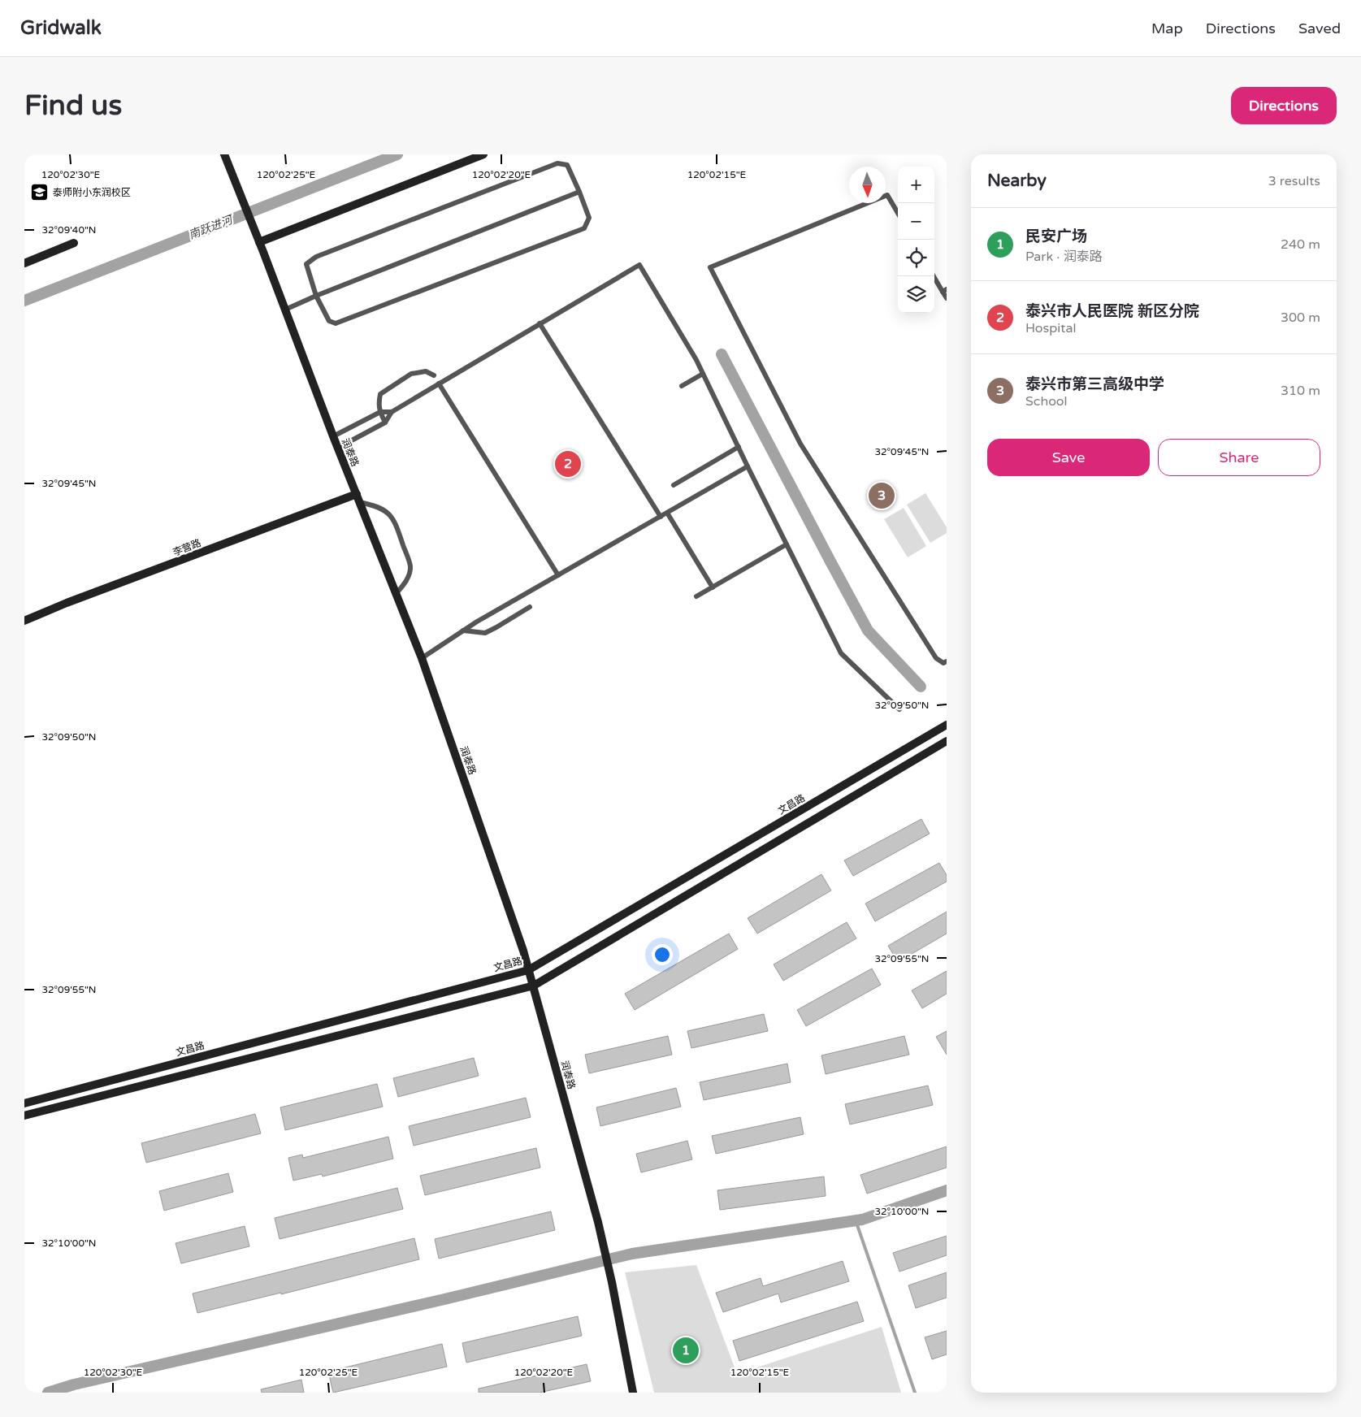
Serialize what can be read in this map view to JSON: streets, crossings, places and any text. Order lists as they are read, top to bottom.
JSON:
{
  "streets": {
    "main road": ["润泰路", "李营路", "文昌路"]
  },
  "crossings": [
    ["润泰路", "李营路"],
    ["润泰路", "文昌路"]
  ],
  "water": ["南跃进河"],
  "places": {
    "school or university": ["泰师附小东润校区"]
  },
  "north": "bottom",
  "page": {
    "header": "Gridwalk",
    "nav": ["Map", "Directions", "Saved"],
    "buttons": [
      "Directions",
      ["Save", "Share"]
    ],
    "title": "Find us",
    "heading": ["Nearby", "3 results"],
    "map_buttons": ["+", "−"],
    "list": [
      {
        "mark": "1",
        "name": "民安广场",
        "note": "Park · 润泰路",
        "value": "240 m"
      },
      {
        "mark": "2",
        "name": "泰兴市人民医院 新区分院",
        "note": "Hospital",
        "value": "300 m"
      },
      {
        "mark": "3",
        "name": "泰兴市第三高级中学",
        "note": "School",
        "value": "310 m"
      }
    ],
    "pins": ["2", "3", "1"]
  },
  "coordinates": [
    "120°02'30\"E",
    "120°02'25\"E",
    "120°02'20\"E",
    "120°02'15\"E",
    "32°09'40\"N",
    "32°09'45\"N",
    "32°09'50\"N",
    "32°09'55\"N",
    "32°10'00\"N"
  ]
}
